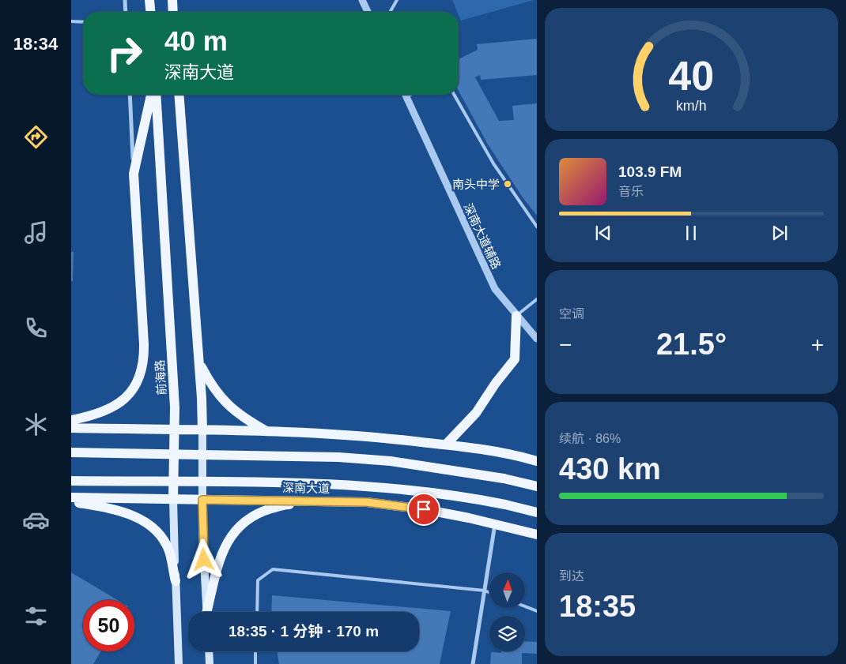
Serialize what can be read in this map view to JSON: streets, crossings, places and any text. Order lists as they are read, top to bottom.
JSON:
{
  "streets": {
    "main road": ["前海路", "深南大道"],
    "street": ["深南大道辅路"]
  },
  "crossings": [
    ["前海路", "深南大道"]
  ],
  "places": ["南头中学"],
  "north": "top",
  "page": {
    "tabs": "18:34",
    "turn": ["40 m", "深南大道"],
    "song": ["103.9 FM", "音乐"],
    "tile": [
      "空调",
      ["续航 · 86%", "430 km"],
      ["到达", "18:35"]
    ],
    "heat": ["−", "21.5°", "+"],
    "limit": "50",
    "trip": "18:35 · 1 分钟 · 170 m",
    "gauge": ["40", "km/h"]
  }
}
